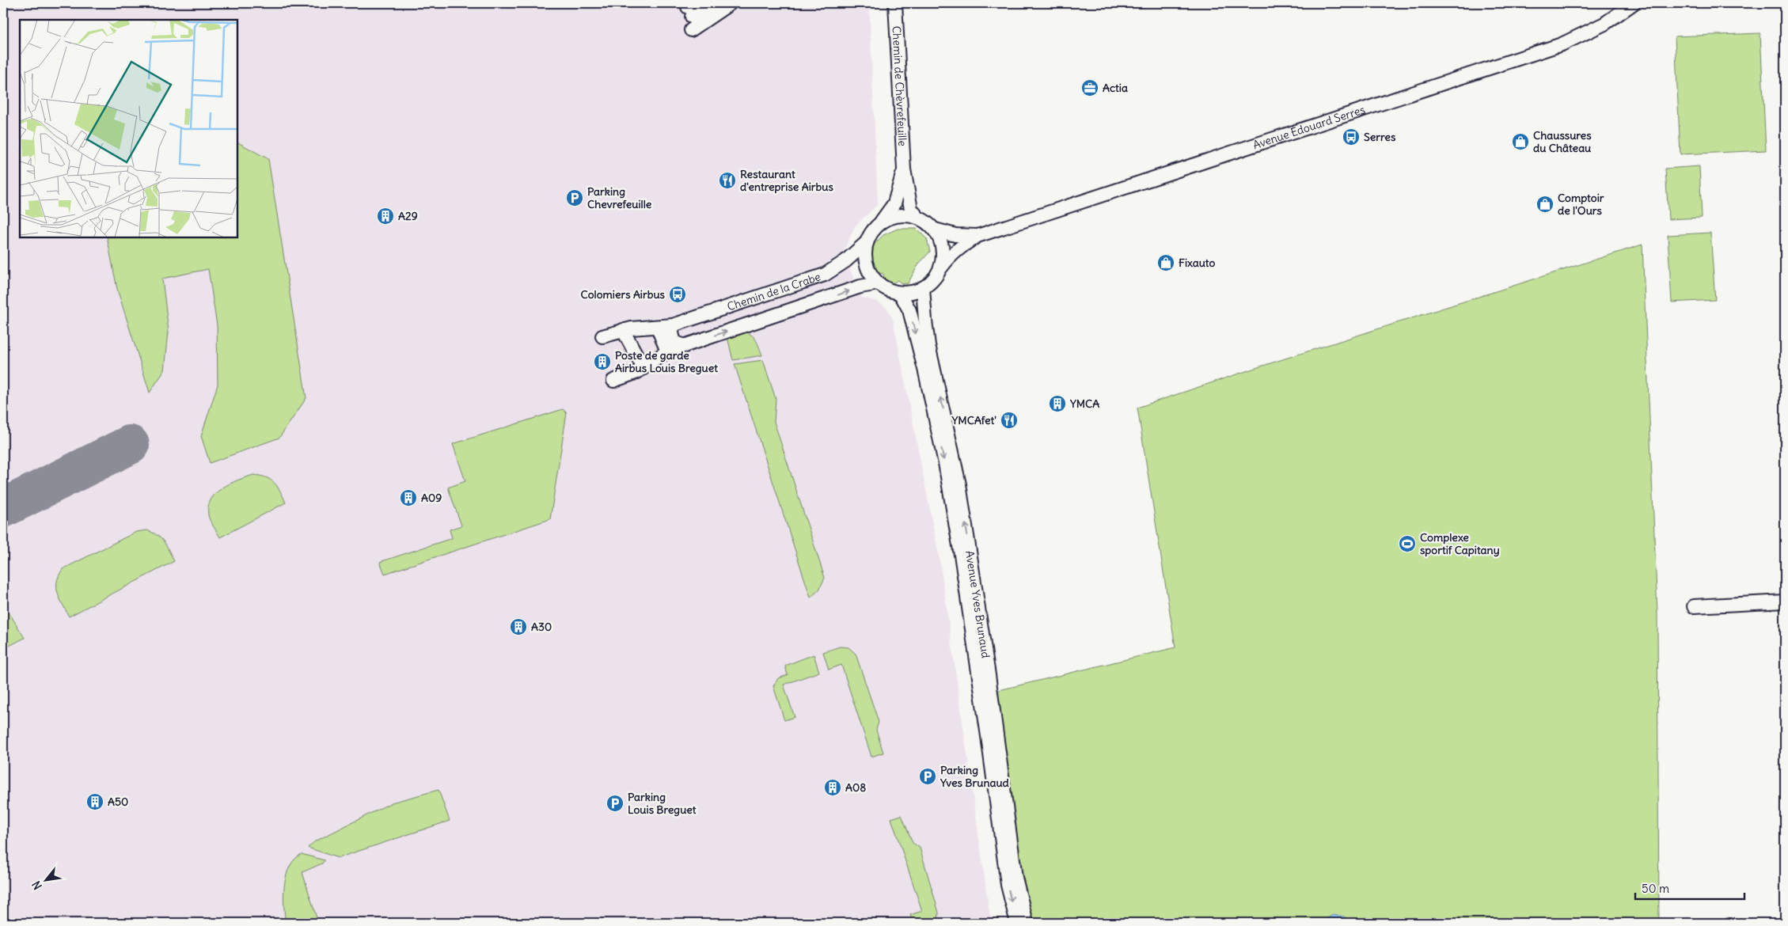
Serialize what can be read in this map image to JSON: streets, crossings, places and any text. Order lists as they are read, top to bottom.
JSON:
{
  "streets": {
    "street": [
      "Chemin de Chèvrefeuille",
      "Avenue Édouard Serres",
      "Chemin de la Crabe",
      "Avenue Yves Brunaud"
    ]
  },
  "crossings": [
    ["Chemin de Chèvrefeuille", "Avenue Édouard Serres"],
    ["Chemin de Chèvrefeuille", "Chemin de la Crabe"],
    ["Chemin de Chèvrefeuille", "Avenue Yves Brunaud"],
    ["Avenue Édouard Serres", "Chemin de la Crabe"],
    ["Avenue Édouard Serres", "Avenue Yves Brunaud"],
    ["Chemin de la Crabe", "Avenue Yves Brunaud"]
  ],
  "places": {
    "office": ["Actia"],
    "bus stop": ["Serres", "Colomiers Airbus"],
    "shop": ["Chaussures du Château", "Comptoir de l'Ours", "Fixauto"],
    "restaurant": ["Restaurant d'entreprise Airbus", "YMCAfet'"],
    "parking": ["Parking Chevrefeuille", "Parking Yves Brunaud", "Parking Louis Breguet"],
    "building": [
      "A29",
      "Poste de garde Airbus Louis Breguet",
      "YMCA",
      "A09",
      "A30",
      "A08",
      "A50"
    ],
    "sports": ["Complexe sportif Capitany"]
  },
  "scale_bar": "50 m",
  "north": "bottom left"
}
